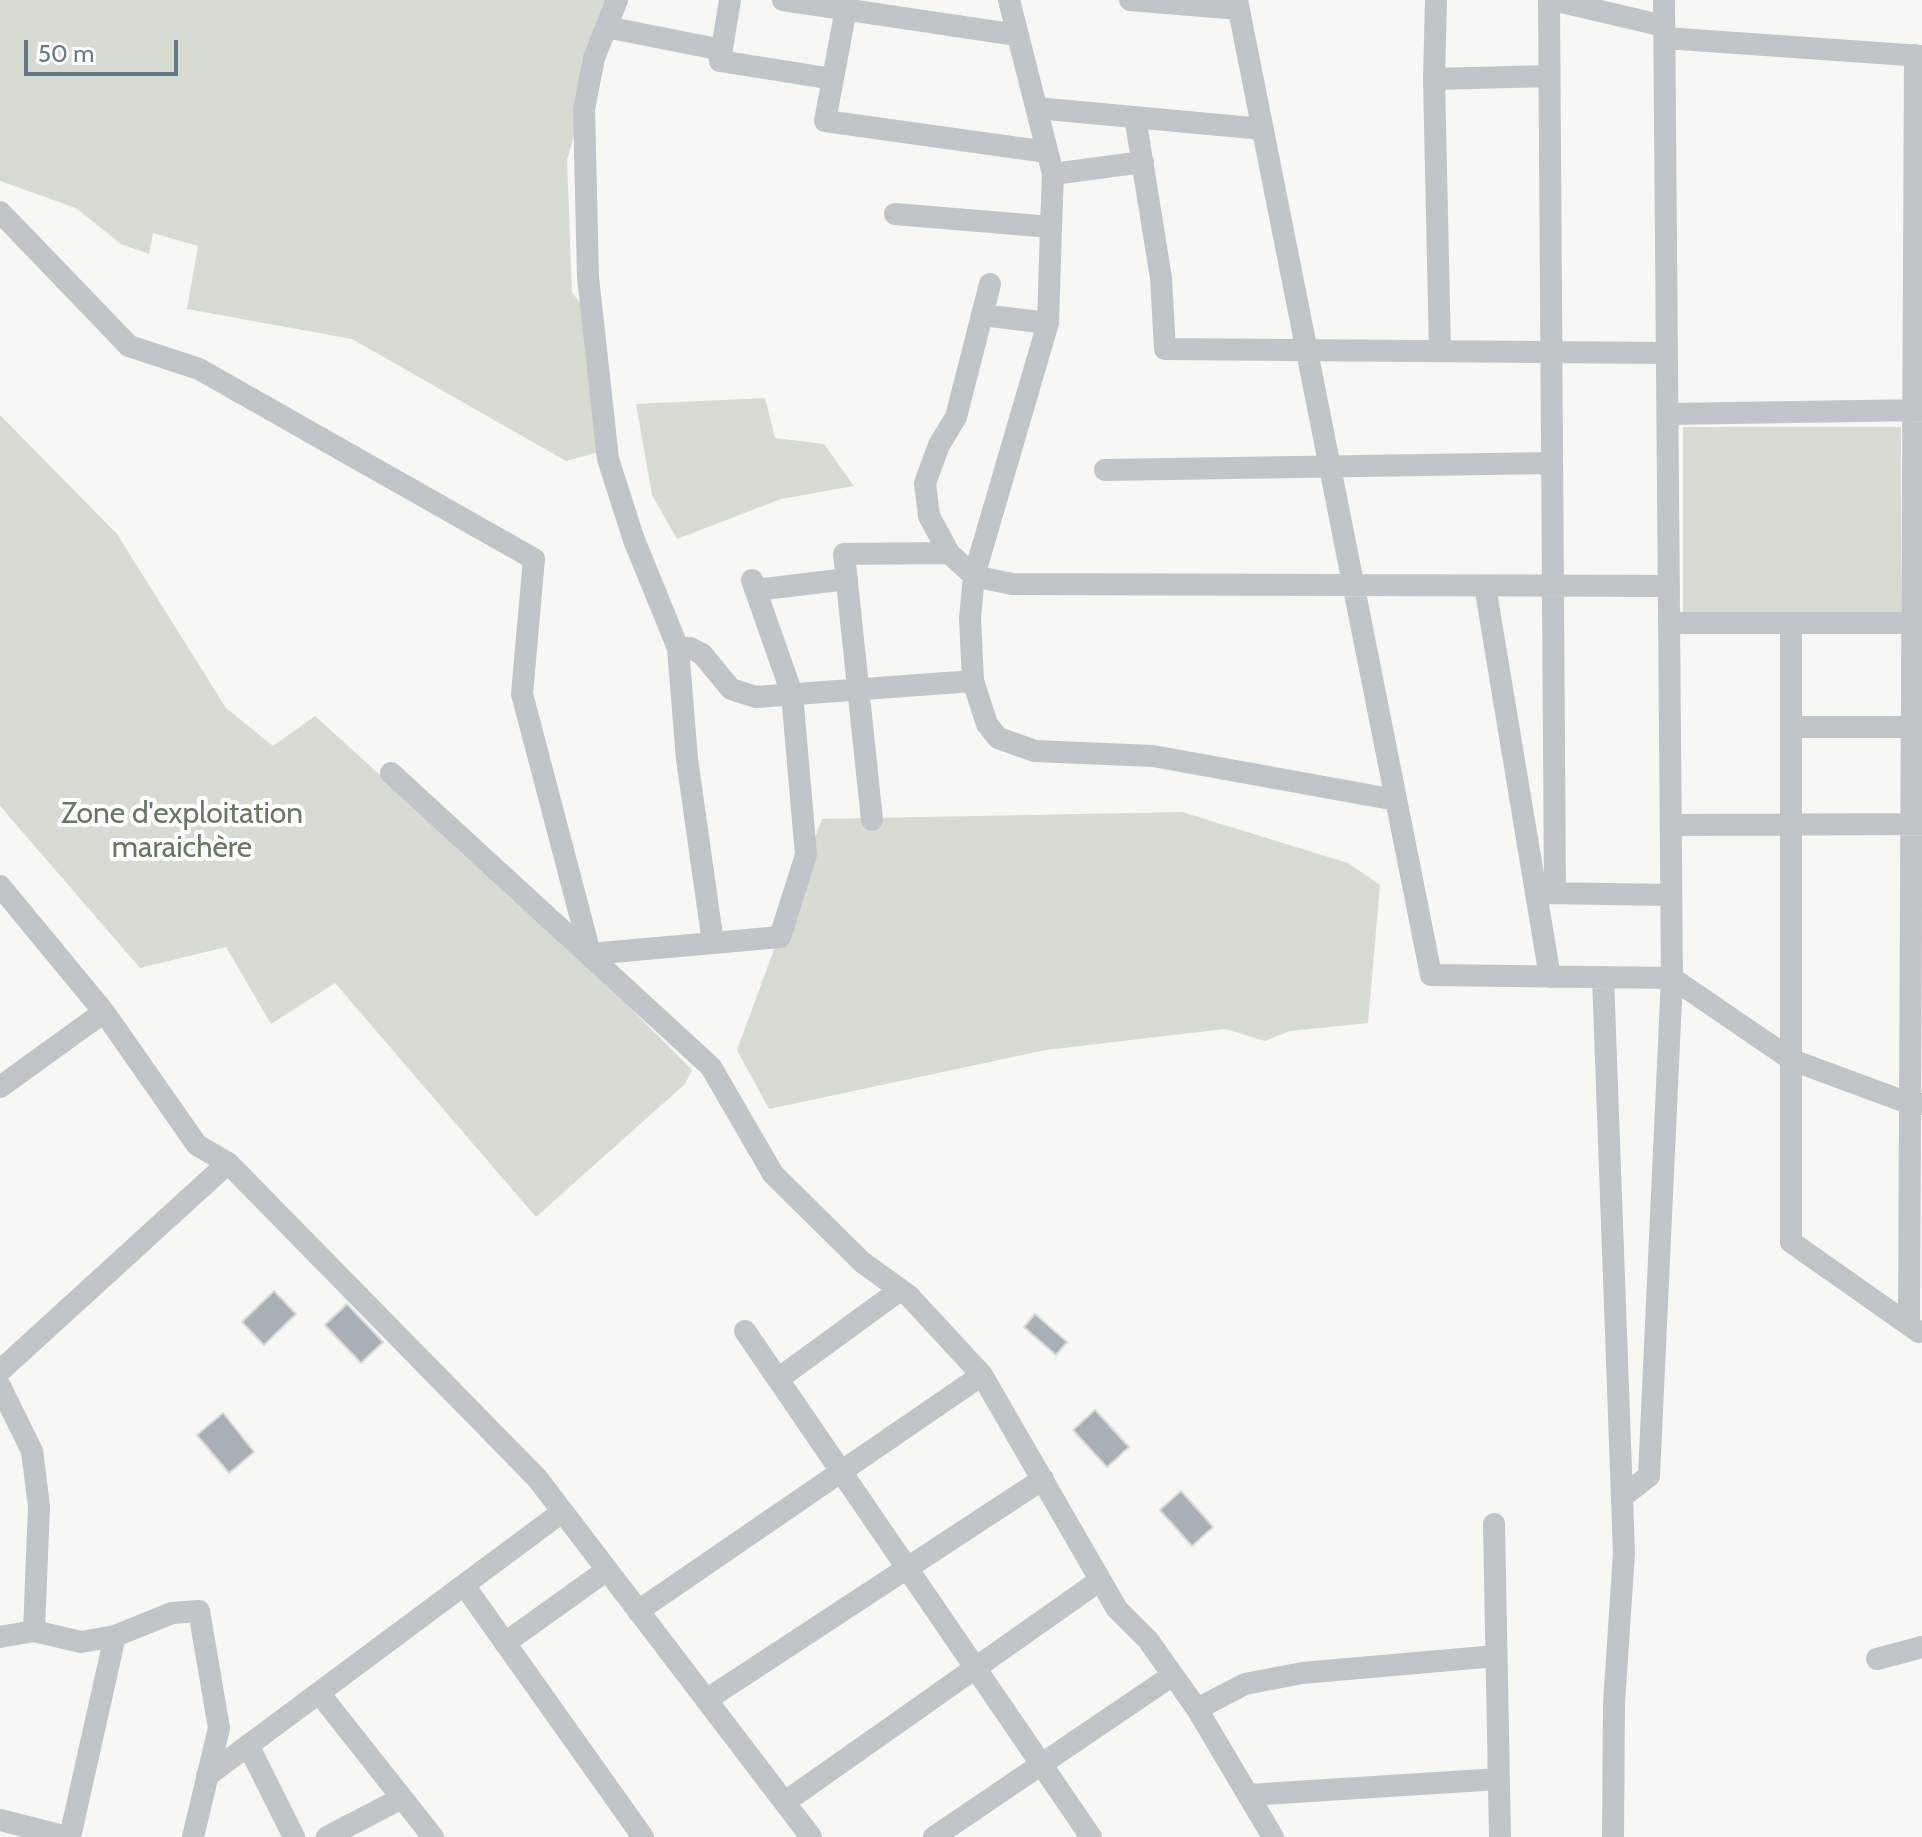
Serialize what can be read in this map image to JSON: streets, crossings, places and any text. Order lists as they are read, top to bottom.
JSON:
{
  "parks": ["Zone d'exploitation maraichère"],
  "scale_bar": "50 m"
}
